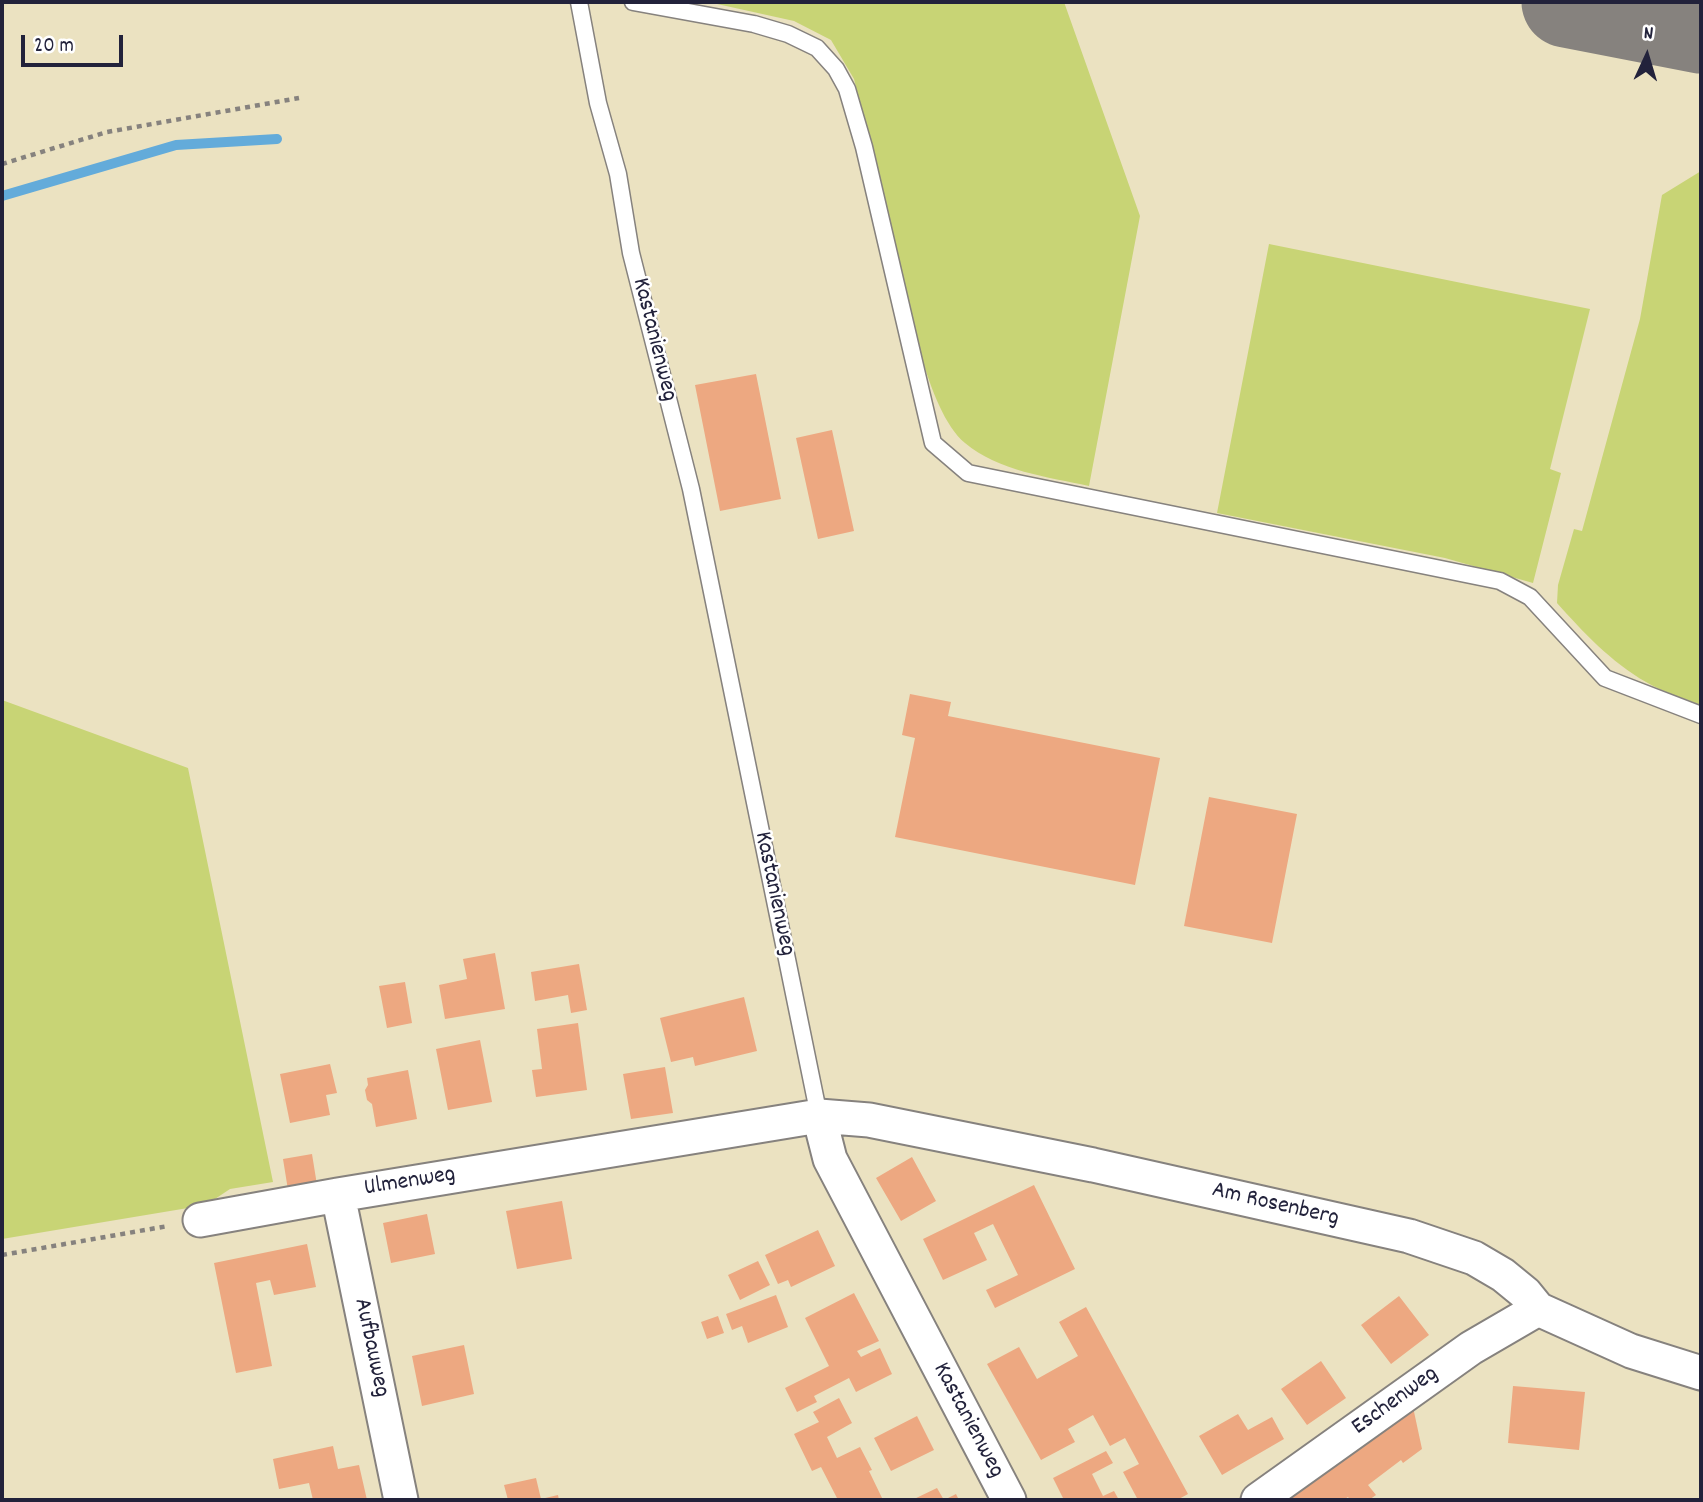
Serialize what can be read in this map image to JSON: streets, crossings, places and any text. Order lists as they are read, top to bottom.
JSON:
{
  "streets": {
    "street": [
      "Kastanienweg",
      "Ulmenweg",
      "Am Rosenberg",
      "Aufbauweg",
      "Eschenweg"
    ]
  },
  "crossings": [
    ["Kastanienweg", "Ulmenweg"],
    ["Kastanienweg", "Am Rosenberg"],
    ["Ulmenweg", "Am Rosenberg"],
    ["Ulmenweg", "Aufbauweg"],
    ["Am Rosenberg", "Eschenweg"]
  ],
  "scale_bar": "20 m",
  "north": "top"
}
